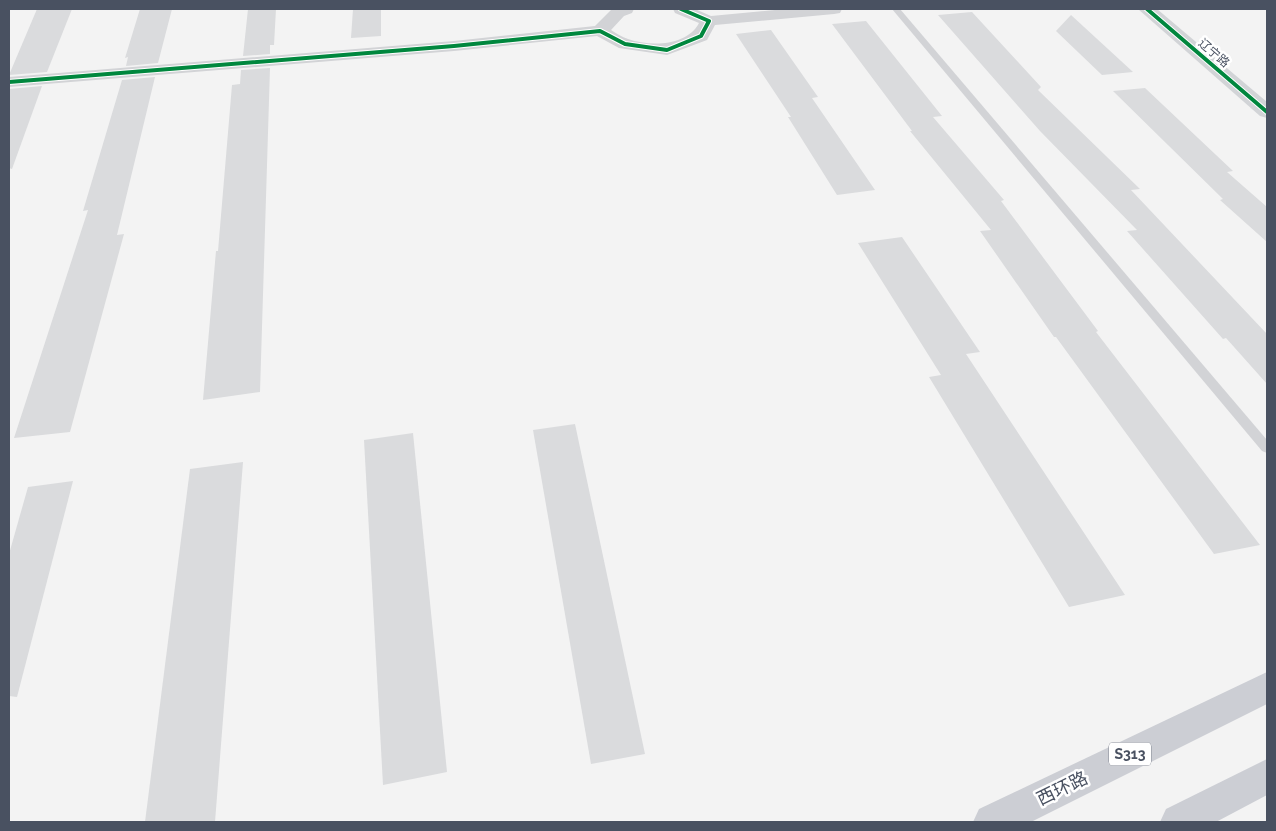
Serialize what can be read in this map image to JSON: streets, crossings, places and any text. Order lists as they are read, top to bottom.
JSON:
{
  "streets": {
    "main road": ["S313", "西环路"],
    "street": ["辽宁路"]
  }
}
